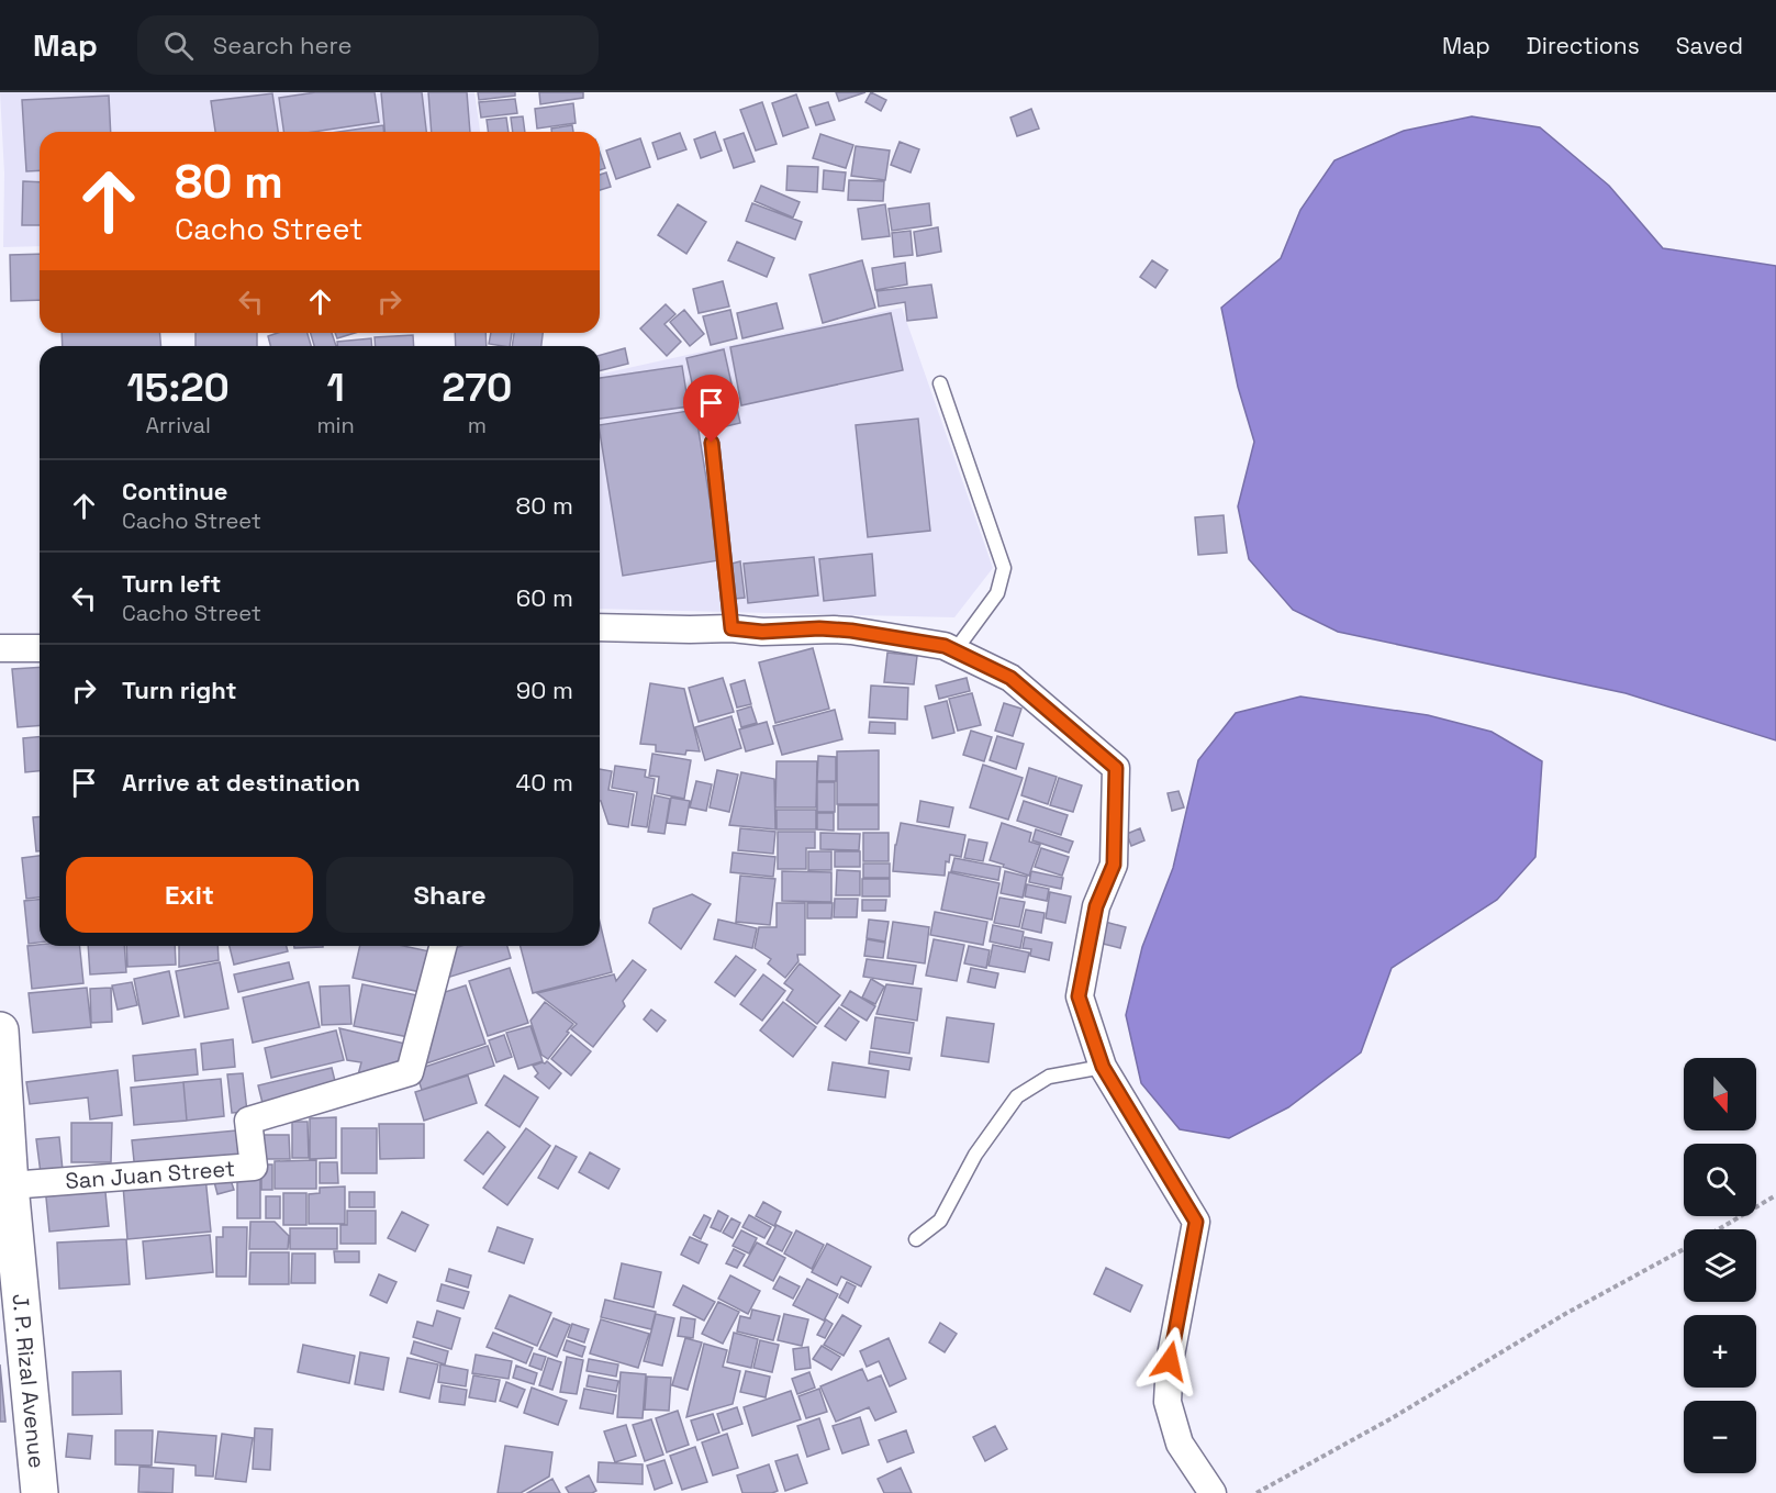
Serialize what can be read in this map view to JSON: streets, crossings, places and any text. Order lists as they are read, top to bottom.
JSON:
{
  "streets": {
    "main road": ["J. P. Rizal Avenue"],
    "street": ["San Juan Street"]
  },
  "crossings": [
    ["San Juan Street", "J. P. Rizal Avenue"]
  ],
  "north": "bottom",
  "page": {
    "header": "Map",
    "search": "Search here",
    "nav": ["Map", "Directions", "Saved"],
    "turn": ["80 m", "Cacho Street"],
    "eta": [
      "15:20",
      "Arrival",
      "1",
      "min",
      "270",
      "m"
    ],
    "list": [
      {
        "name": "Continue",
        "note": "Cacho Street",
        "value": "80 m"
      },
      {
        "name": "Turn left",
        "note": "Cacho Street",
        "value": "60 m"
      },
      {
        "name": "Turn right",
        "value": "90 m"
      },
      {
        "name": "Arrive at destination",
        "value": "40 m"
      }
    ],
    "buttons": ["Exit", "Share"],
    "map_buttons": ["+", "−"]
  }
}
